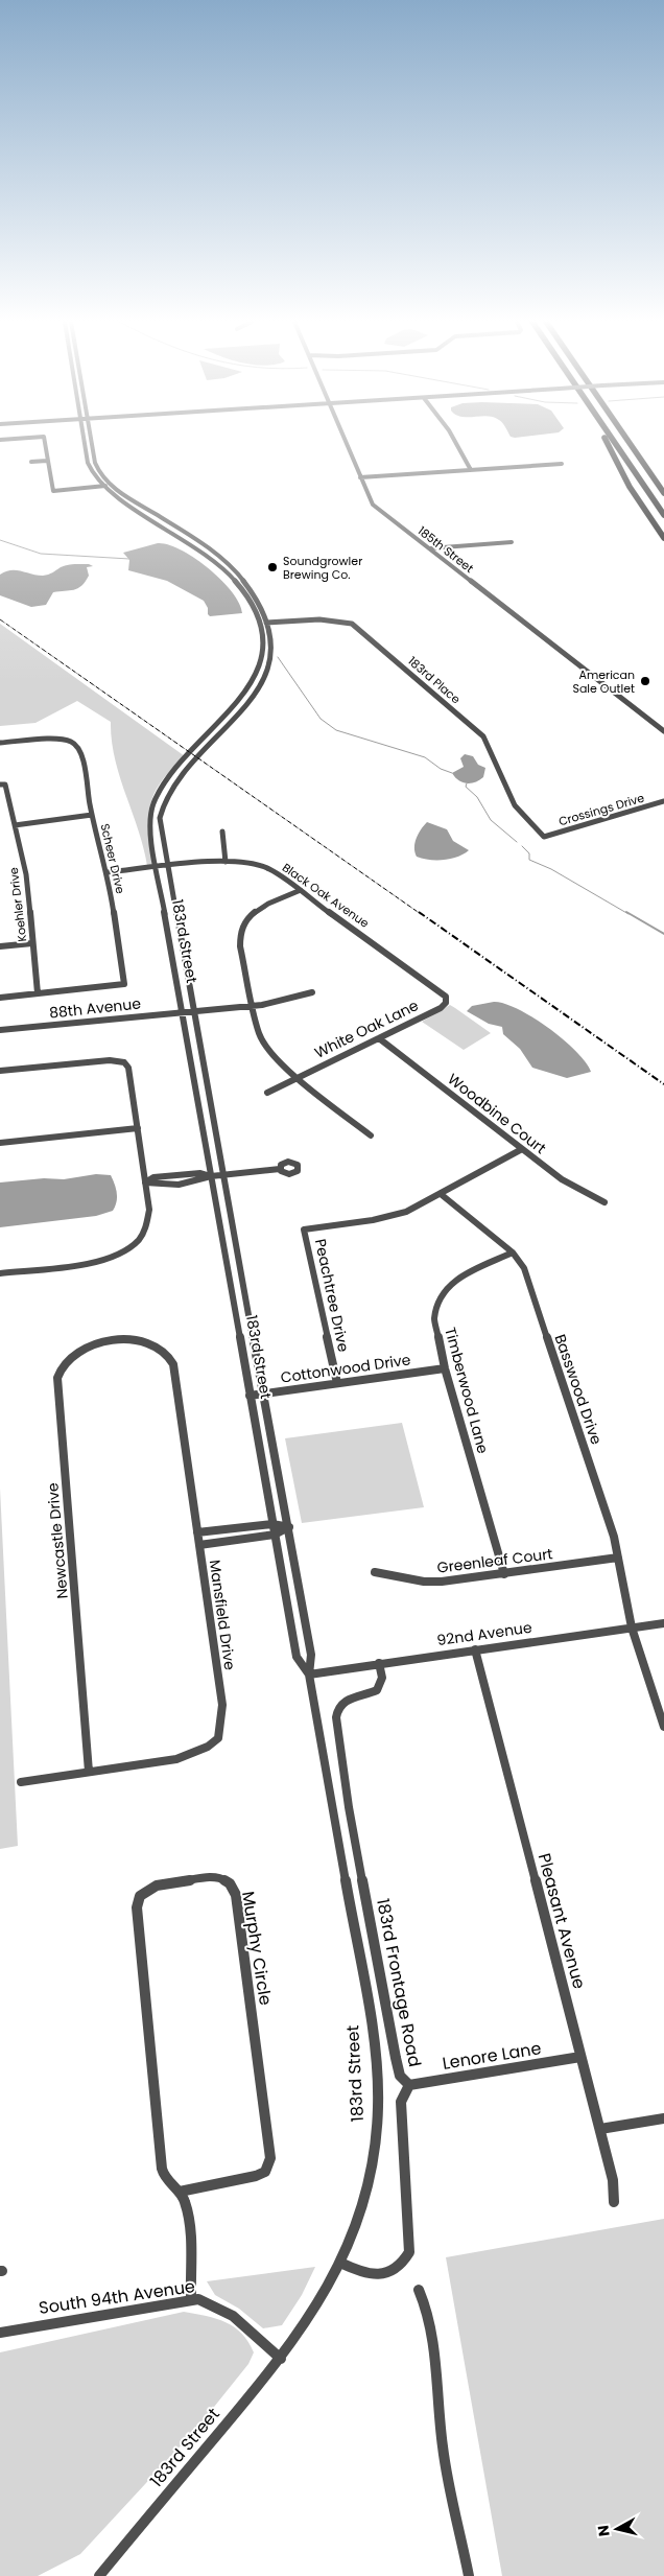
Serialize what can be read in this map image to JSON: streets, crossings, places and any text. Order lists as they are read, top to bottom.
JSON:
{
  "streets": {
    "street": [
      "185th Street",
      "183rd Place",
      "Crossings Drive",
      "Scheer Drive",
      "Black Oak Avenue",
      "Koehler Drive",
      "183rd Street",
      "88th Avenue",
      "White Oak Lane",
      "Woodbine Court",
      "Peachtree Drive",
      "Cottonwood Drive",
      "Basswood Drive",
      "Timberwood Lane",
      "Newcastle Drive",
      "Greenleaf Court",
      "Mansfield Drive",
      "92nd Avenue",
      "Pleasant Avenue",
      "Murphy Circle",
      "183rd Frontage Road",
      "Lenore Lane",
      "South 94th Avenue"
    ]
  },
  "crossings": [
    ["183rd Place", "Crossings Drive"],
    ["183rd Place", "183rd Street"],
    ["Scheer Drive", "Black Oak Avenue"],
    ["Scheer Drive", "Koehler Drive"],
    ["Black Oak Avenue", "183rd Street"],
    ["Black Oak Avenue", "White Oak Lane"],
    ["183rd Street", "88th Avenue"],
    ["183rd Street", "Cottonwood Drive"],
    ["183rd Street", "92nd Avenue"],
    ["183rd Street", "183rd Frontage Road"],
    ["183rd Street", "South 94th Avenue"],
    ["White Oak Lane", "Woodbine Court"],
    ["Woodbine Court", "Peachtree Drive"],
    ["Peachtree Drive", "Cottonwood Drive"],
    ["Peachtree Drive", "Basswood Drive"],
    ["Cottonwood Drive", "Timberwood Lane"],
    ["Basswood Drive", "Timberwood Lane"],
    ["Basswood Drive", "Greenleaf Court"],
    ["Basswood Drive", "92nd Avenue"],
    ["Timberwood Lane", "Greenleaf Court"],
    ["Newcastle Drive", "Mansfield Drive"],
    ["92nd Avenue", "Pleasant Avenue"],
    ["92nd Avenue", "183rd Frontage Road"],
    ["Pleasant Avenue", "Lenore Lane"],
    ["Murphy Circle", "South 94th Avenue"],
    ["183rd Frontage Road", "Lenore Lane"]
  ],
  "places": ["Soundgrowler Brewing Co.", "American Sale Outlet"],
  "north": "left"
}
